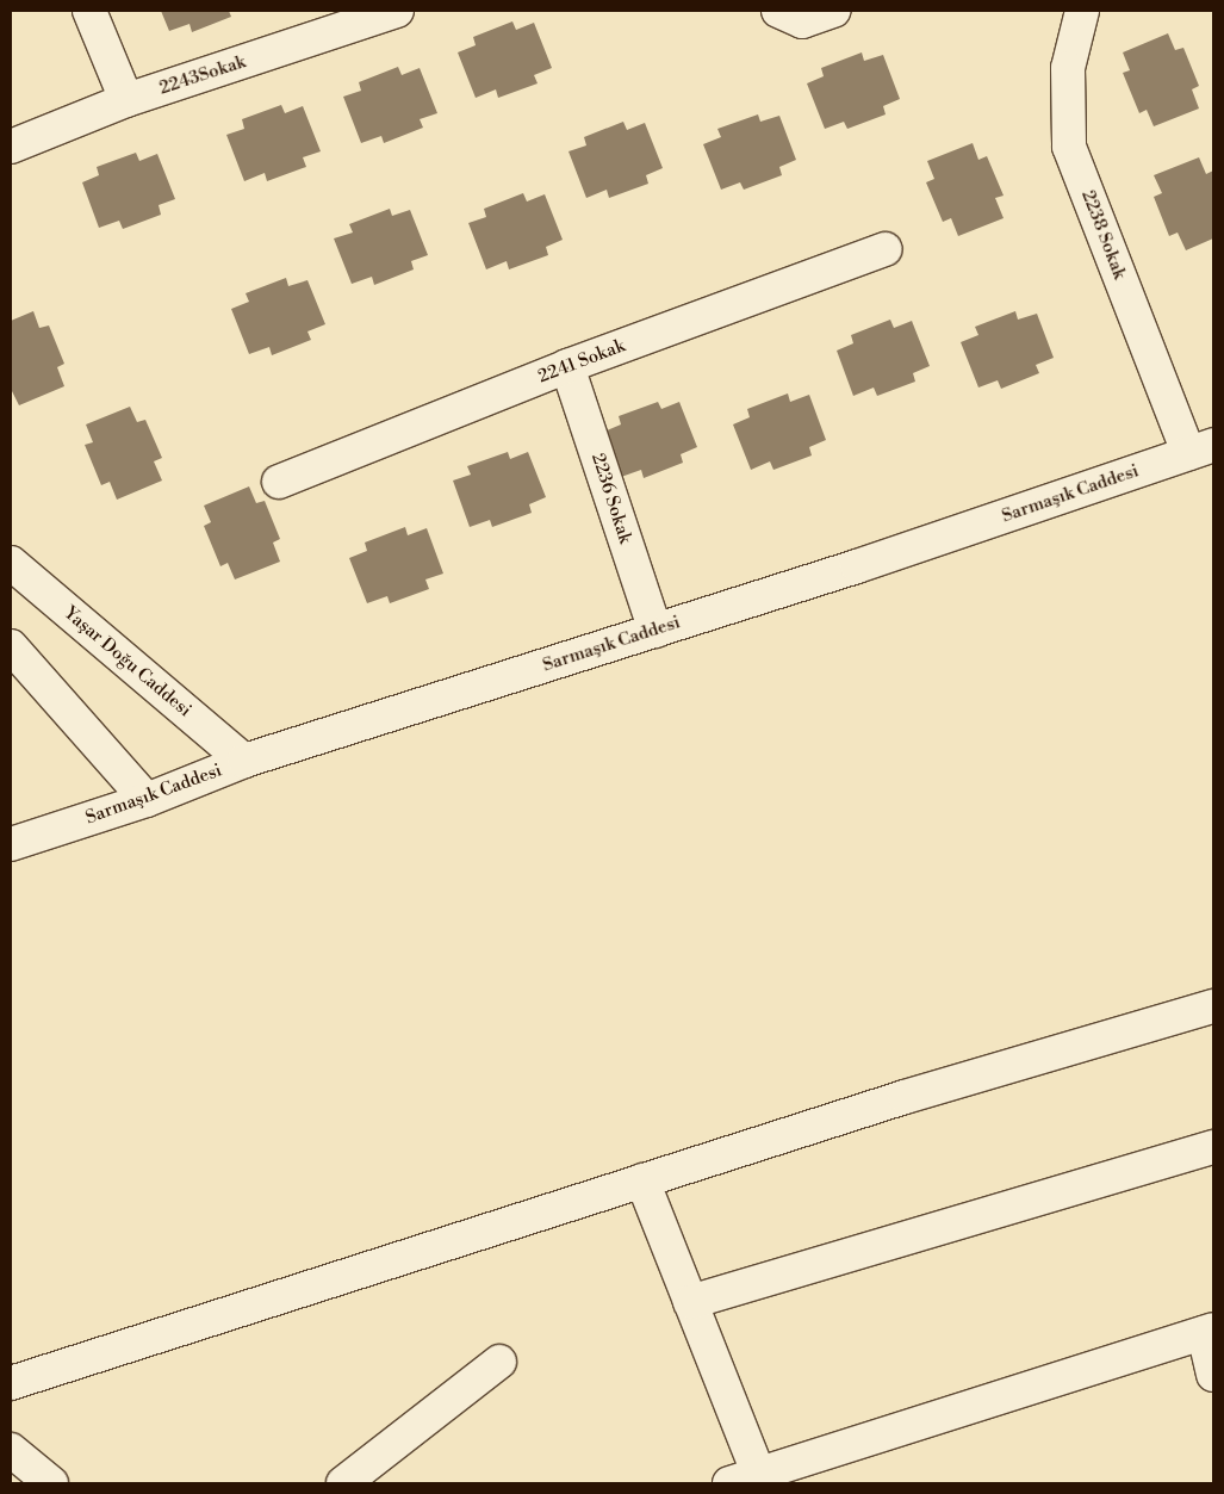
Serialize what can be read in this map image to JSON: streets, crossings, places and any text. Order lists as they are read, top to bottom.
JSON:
{
  "streets": {
    "street": [
      "2243Sokak",
      "2238 Sokak",
      "2241 Sokak",
      "Sarmaşık Caddesi",
      "2236 Sokak",
      "Yaşar Doğu Caddesi"
    ]
  },
  "crossings": [
    ["2238 Sokak", "Sarmaşık Caddesi"],
    ["2241 Sokak", "2236 Sokak"],
    ["Sarmaşık Caddesi", "2236 Sokak"],
    ["Sarmaşık Caddesi", "Yaşar Doğu Caddesi"]
  ]
}
